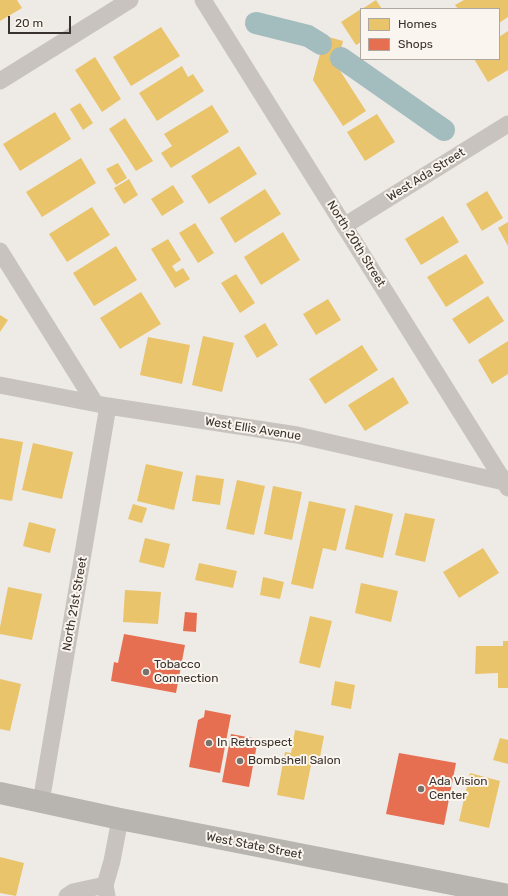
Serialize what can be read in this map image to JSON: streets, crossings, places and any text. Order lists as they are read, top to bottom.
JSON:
{
  "streets": {
    "main road": ["West State Street"],
    "street": [
      "West Ada Street",
      "North 20th Street",
      "West Ellis Avenue",
      "North 21st Street"
    ]
  },
  "crossings": [
    ["West Ada Street", "North 20th Street"],
    ["North 20th Street", "West Ellis Avenue"],
    ["West Ellis Avenue", "North 21st Street"],
    ["North 21st Street", "West State Street"]
  ],
  "places": [
    "Tobacco Connection",
    "In Retrospect",
    "Bombshell Salon",
    "Ada Vision Center"
  ],
  "legend": ["Homes", "Shops"],
  "scale_bar": "20 m"
}
